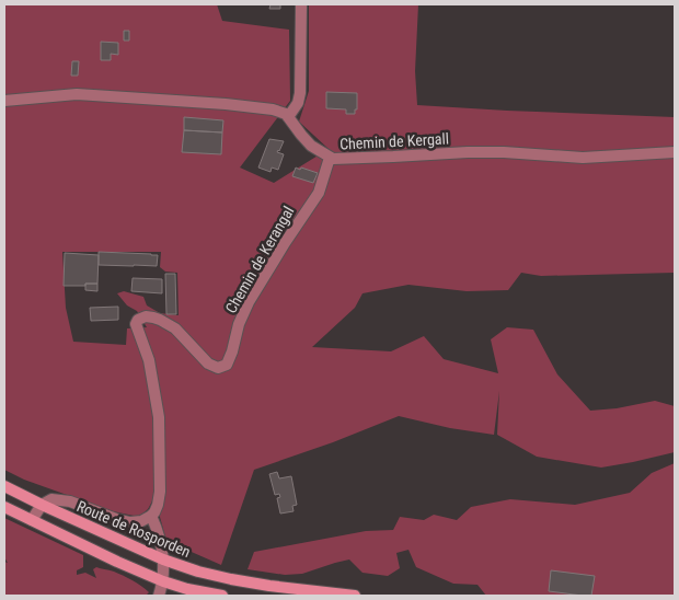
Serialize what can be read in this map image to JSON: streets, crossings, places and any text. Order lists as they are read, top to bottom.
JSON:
{
  "streets": {
    "main road": ["Route de Rosporden"],
    "street": ["Chemin de Kergall", "Chemin de Kerangal"]
  },
  "crossings": [
    ["Chemin de Kergall", "Chemin de Kerangal"]
  ]
}
